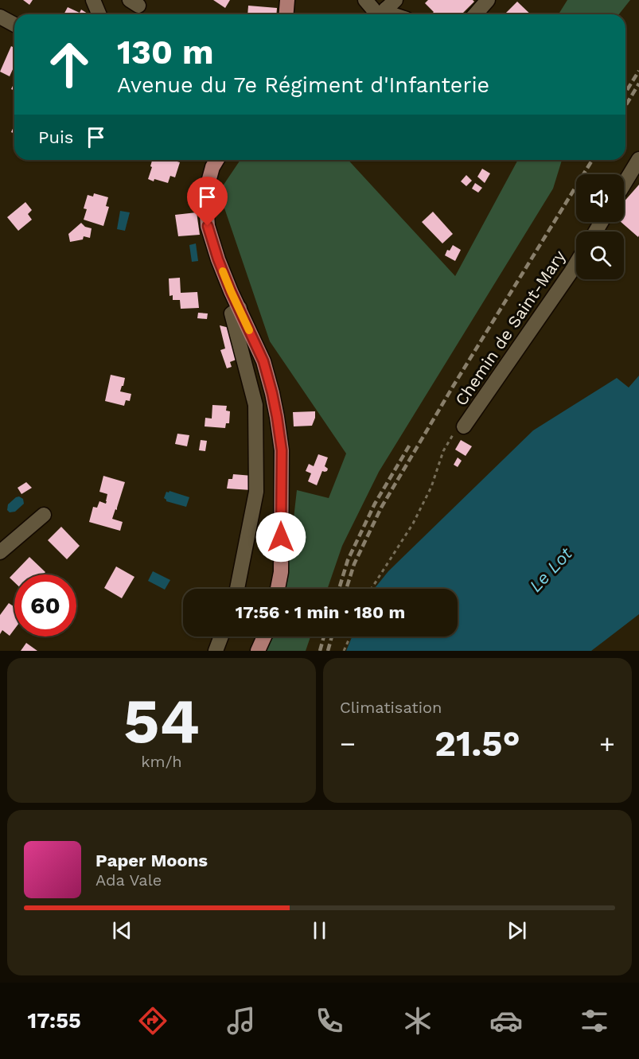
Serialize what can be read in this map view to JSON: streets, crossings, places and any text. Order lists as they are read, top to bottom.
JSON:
{
  "streets": {
    "street": ["Chemin de Saint-Mary"]
  },
  "water": ["Le Lot"],
  "page": {
    "turn": ["130 m", "Avenue du 7e Régiment d'Infanterie"],
    "then": "Puis",
    "limit": "60",
    "trip": "17:56 · 1 min · 180 m",
    "tile": [
      ["54", "km/h"],
      "Climatisation"
    ],
    "heat": ["−", "21.5°", "+"],
    "song": ["Paper Moons", "Ada Vale"],
    "tabs": "17:55"
  }
}
